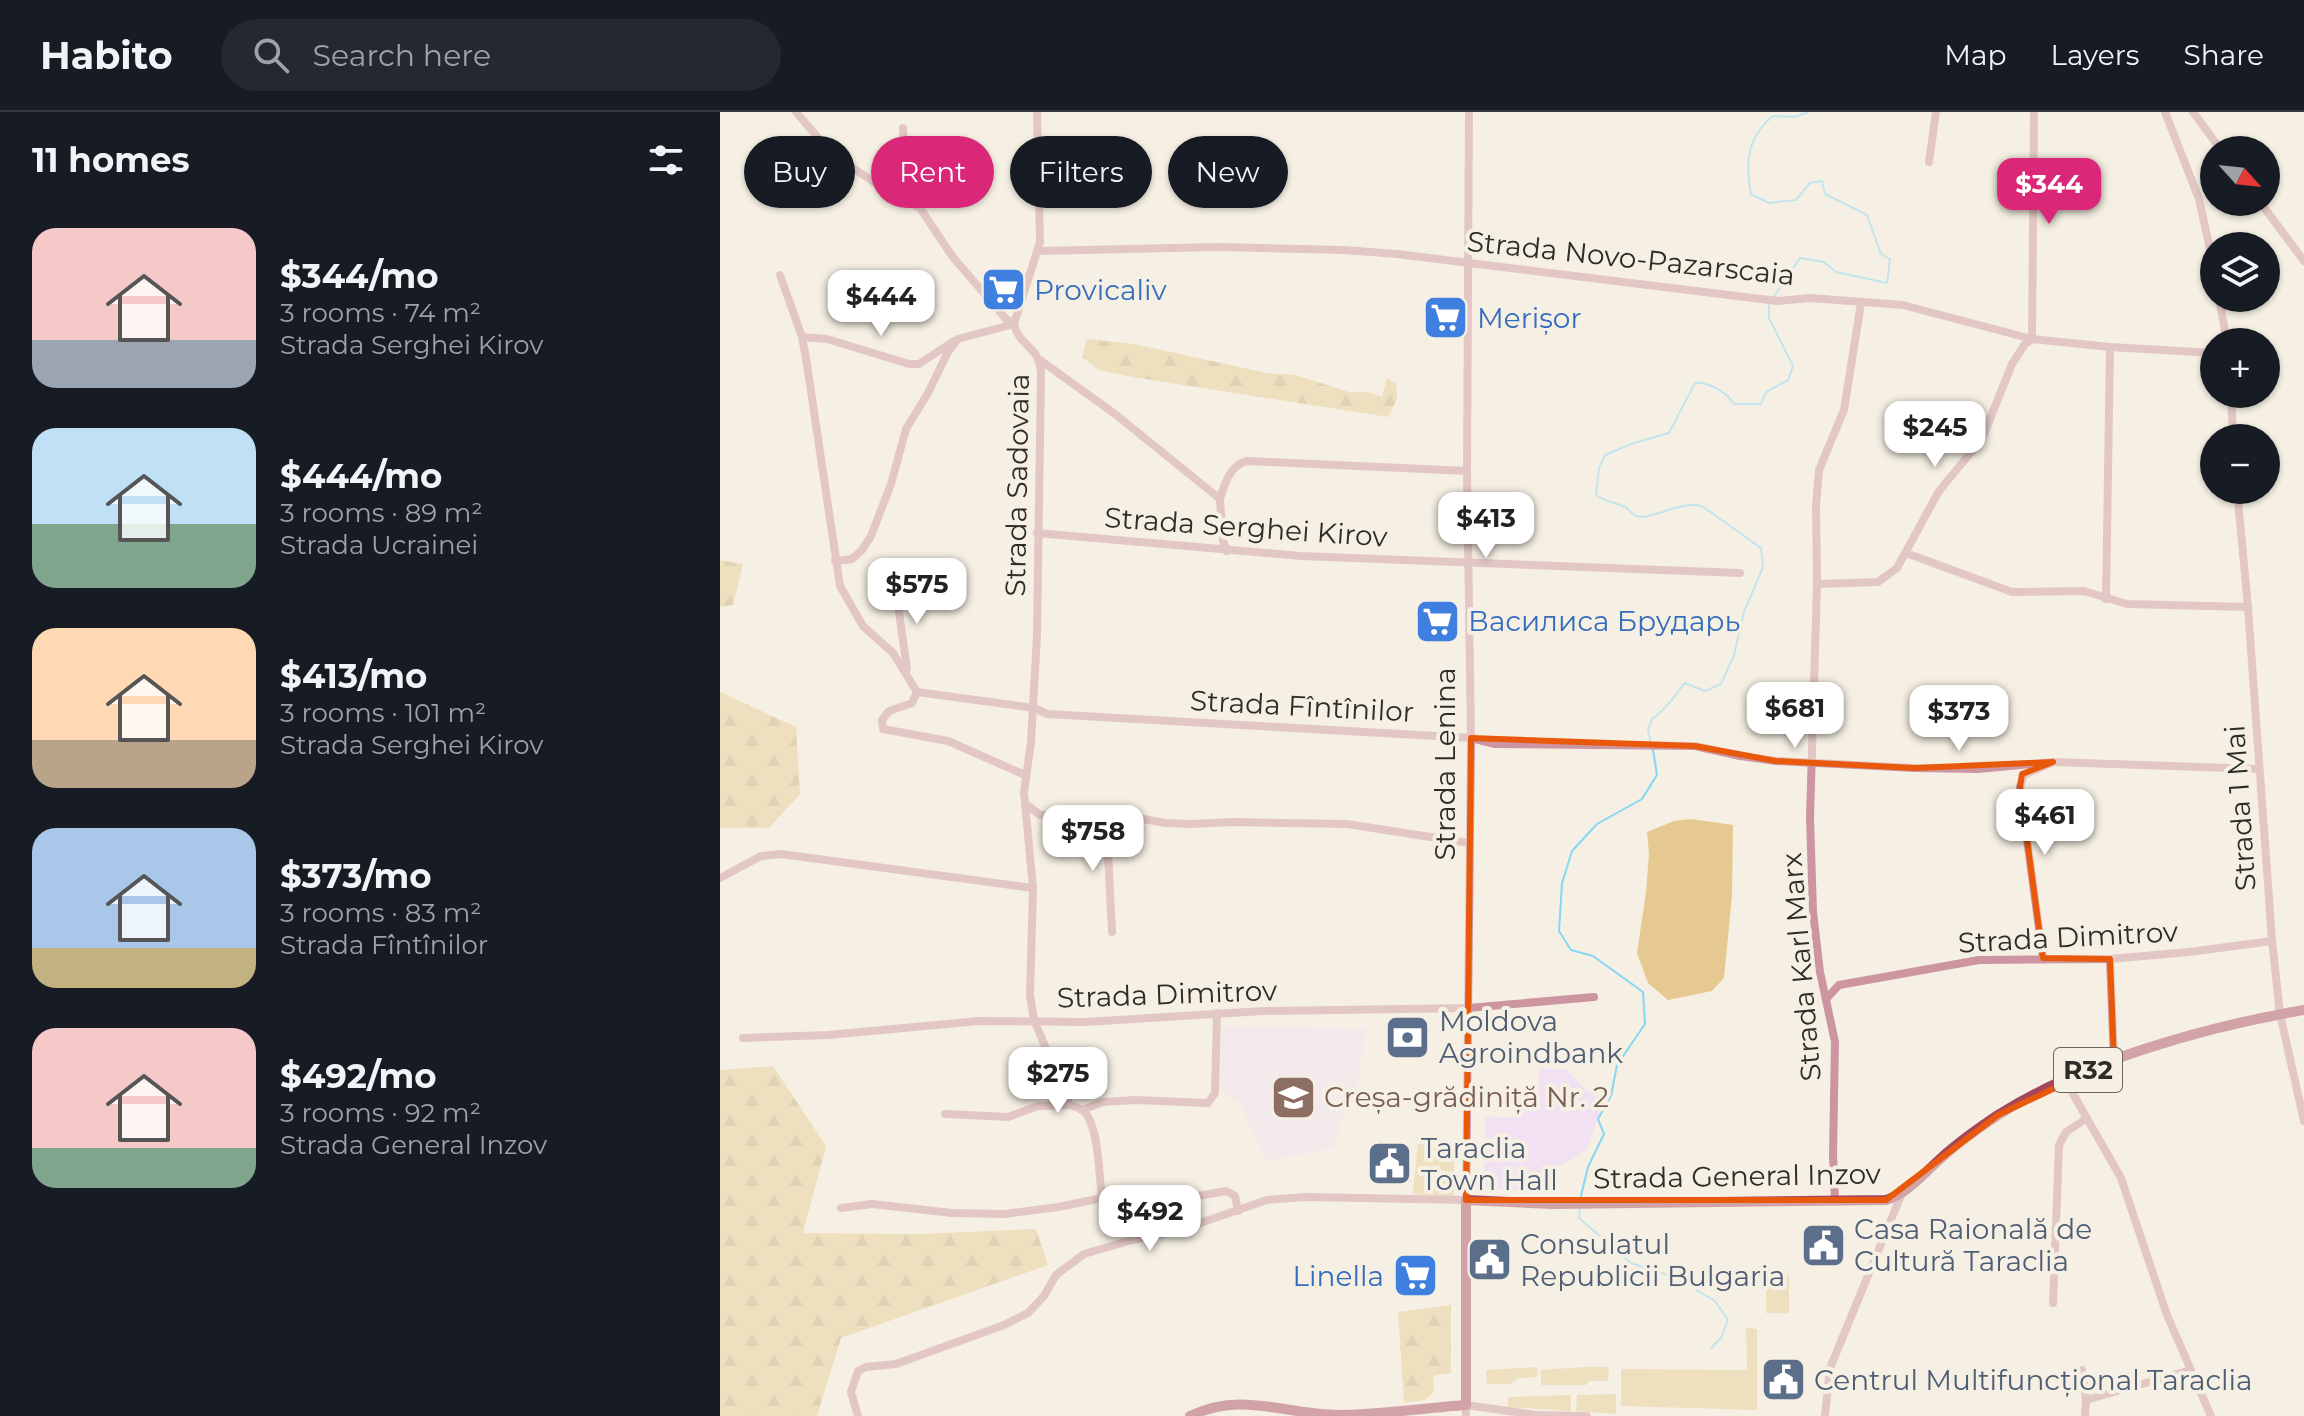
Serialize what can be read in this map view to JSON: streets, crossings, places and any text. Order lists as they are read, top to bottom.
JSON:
{
  "streets": {
    "main road": ["Strada Lenina", "R32", "Strada General Inzov"],
    "street": [
      "Strada Novo-Pazarscaia",
      "Strada Sadovaia",
      "Strada Serghei Kirov",
      "Strada Fîntînilor",
      "Strada 1 Mai",
      "Strada Dimitrov",
      "Strada Karl Marx"
    ]
  },
  "crossings": [
    ["Strada Novo-Pazarscaia", "Strada Lenina"],
    ["Strada Novo-Pazarscaia", "Strada Karl Marx"],
    ["Strada Sadovaia", "Strada Serghei Kirov"],
    ["Strada Sadovaia", "Strada Fîntînilor"],
    ["Strada Sadovaia", "Strada Dimitrov"],
    ["Strada Serghei Kirov", "Strada Lenina"],
    ["Strada Fîntînilor", "Strada Lenina"],
    ["Strada Fîntînilor", "Strada 1 Mai"],
    ["Strada Fîntînilor", "Strada Karl Marx"],
    ["Strada Lenina", "Strada Dimitrov"],
    ["Strada Lenina", "Strada General Inzov"],
    ["Strada 1 Mai", "Strada Dimitrov"],
    ["Strada 1 Mai", "R32"],
    ["Strada Dimitrov", "Strada Karl Marx"],
    ["Strada Karl Marx", "Strada General Inzov"],
    ["R32", "Strada General Inzov"]
  ],
  "places": {
    "supermarket": [
      "Provicaliv",
      "Merișor",
      "Василиса Брударь",
      "Linella"
    ],
    "bank": ["Moldova Agroindbank"],
    "school or university": ["Creșa-grădiniță Nr. 2"],
    "public building": [
      "Taraclia Town Hall",
      "Casa Raională de Cultură Taraclia",
      "Consulatul Republicii Bulgaria",
      "Centrul Multifuncțional Taraclia"
    ]
  },
  "north": "bottom right",
  "page": {
    "header": "Habito",
    "search": "Search here",
    "nav": ["Map", "Layers", "Share"],
    "heading": "11 homes",
    "map_buttons": ["+", "−"],
    "chip": [
      "Buy",
      "Rent",
      "Filters",
      "New"
    ],
    "price": [
      "$344",
      "$444",
      "$245",
      "$413",
      "$575",
      "$681",
      "$373",
      "$461",
      "$758",
      "$275",
      "$492"
    ],
    "list": [
      {
        "name": "$344/mo",
        "note": "3 rooms · 74 m² · Strada Serghei Kirov"
      },
      {
        "name": "$444/mo",
        "note": "3 rooms · 89 m² · Strada Ucrainei"
      },
      {
        "name": "$413/mo",
        "note": "3 rooms · 101 m² · Strada Serghei Kirov"
      },
      {
        "name": "$373/mo",
        "note": "3 rooms · 83 m² · Strada Fîntînilor"
      },
      {
        "name": "$492/mo",
        "note": "3 rooms · 92 m² · Strada General Inzov"
      }
    ]
  }
}
